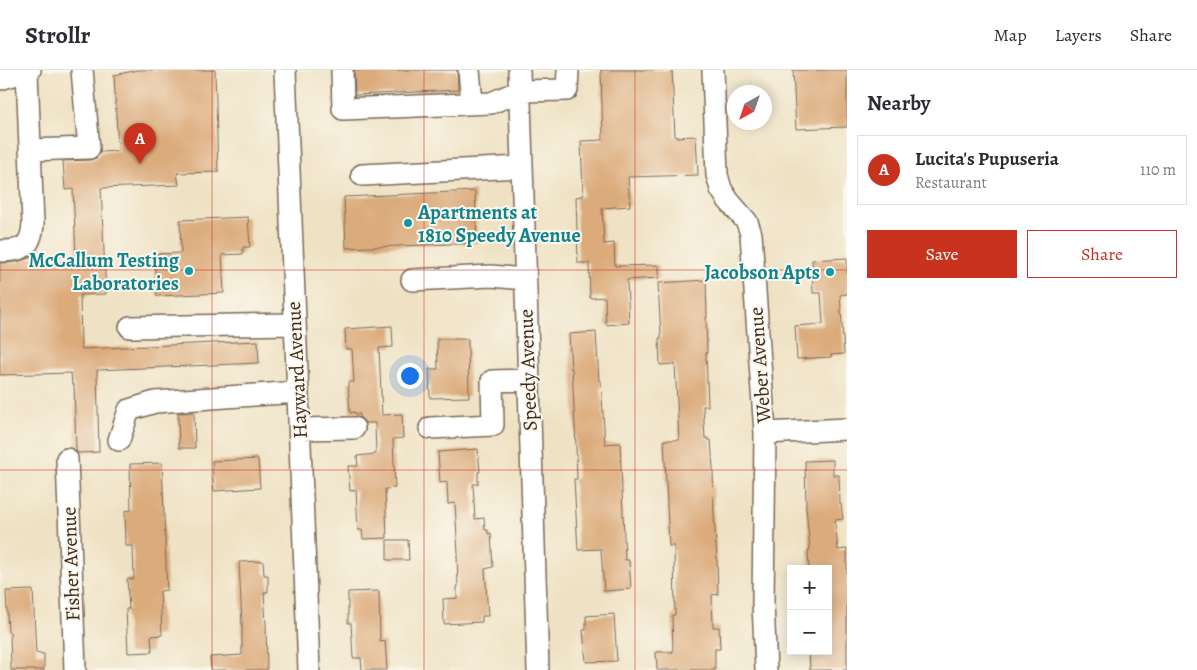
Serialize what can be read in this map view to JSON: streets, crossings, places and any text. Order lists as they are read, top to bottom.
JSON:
{
  "streets": {
    "street": [
      "Weber Avenue",
      "Hayward Avenue",
      "Speedy Avenue",
      "Fisher Avenue"
    ]
  },
  "places": ["Apartments at 1810 Speedy Avenue", "McCallum Testing Laboratories", "Jacobson Apts"],
  "north": "bottom left",
  "page": {
    "header": "Strollr",
    "nav": ["Map", "Layers", "Share"],
    "heading": "Nearby",
    "pins": "A",
    "list": [
      {
        "mark": "A",
        "name": "Lucita's Pupuseria",
        "note": "Restaurant",
        "value": "110 m"
      }
    ],
    "buttons": ["Save", "Share"],
    "map_buttons": ["+", "−"]
  }
}
